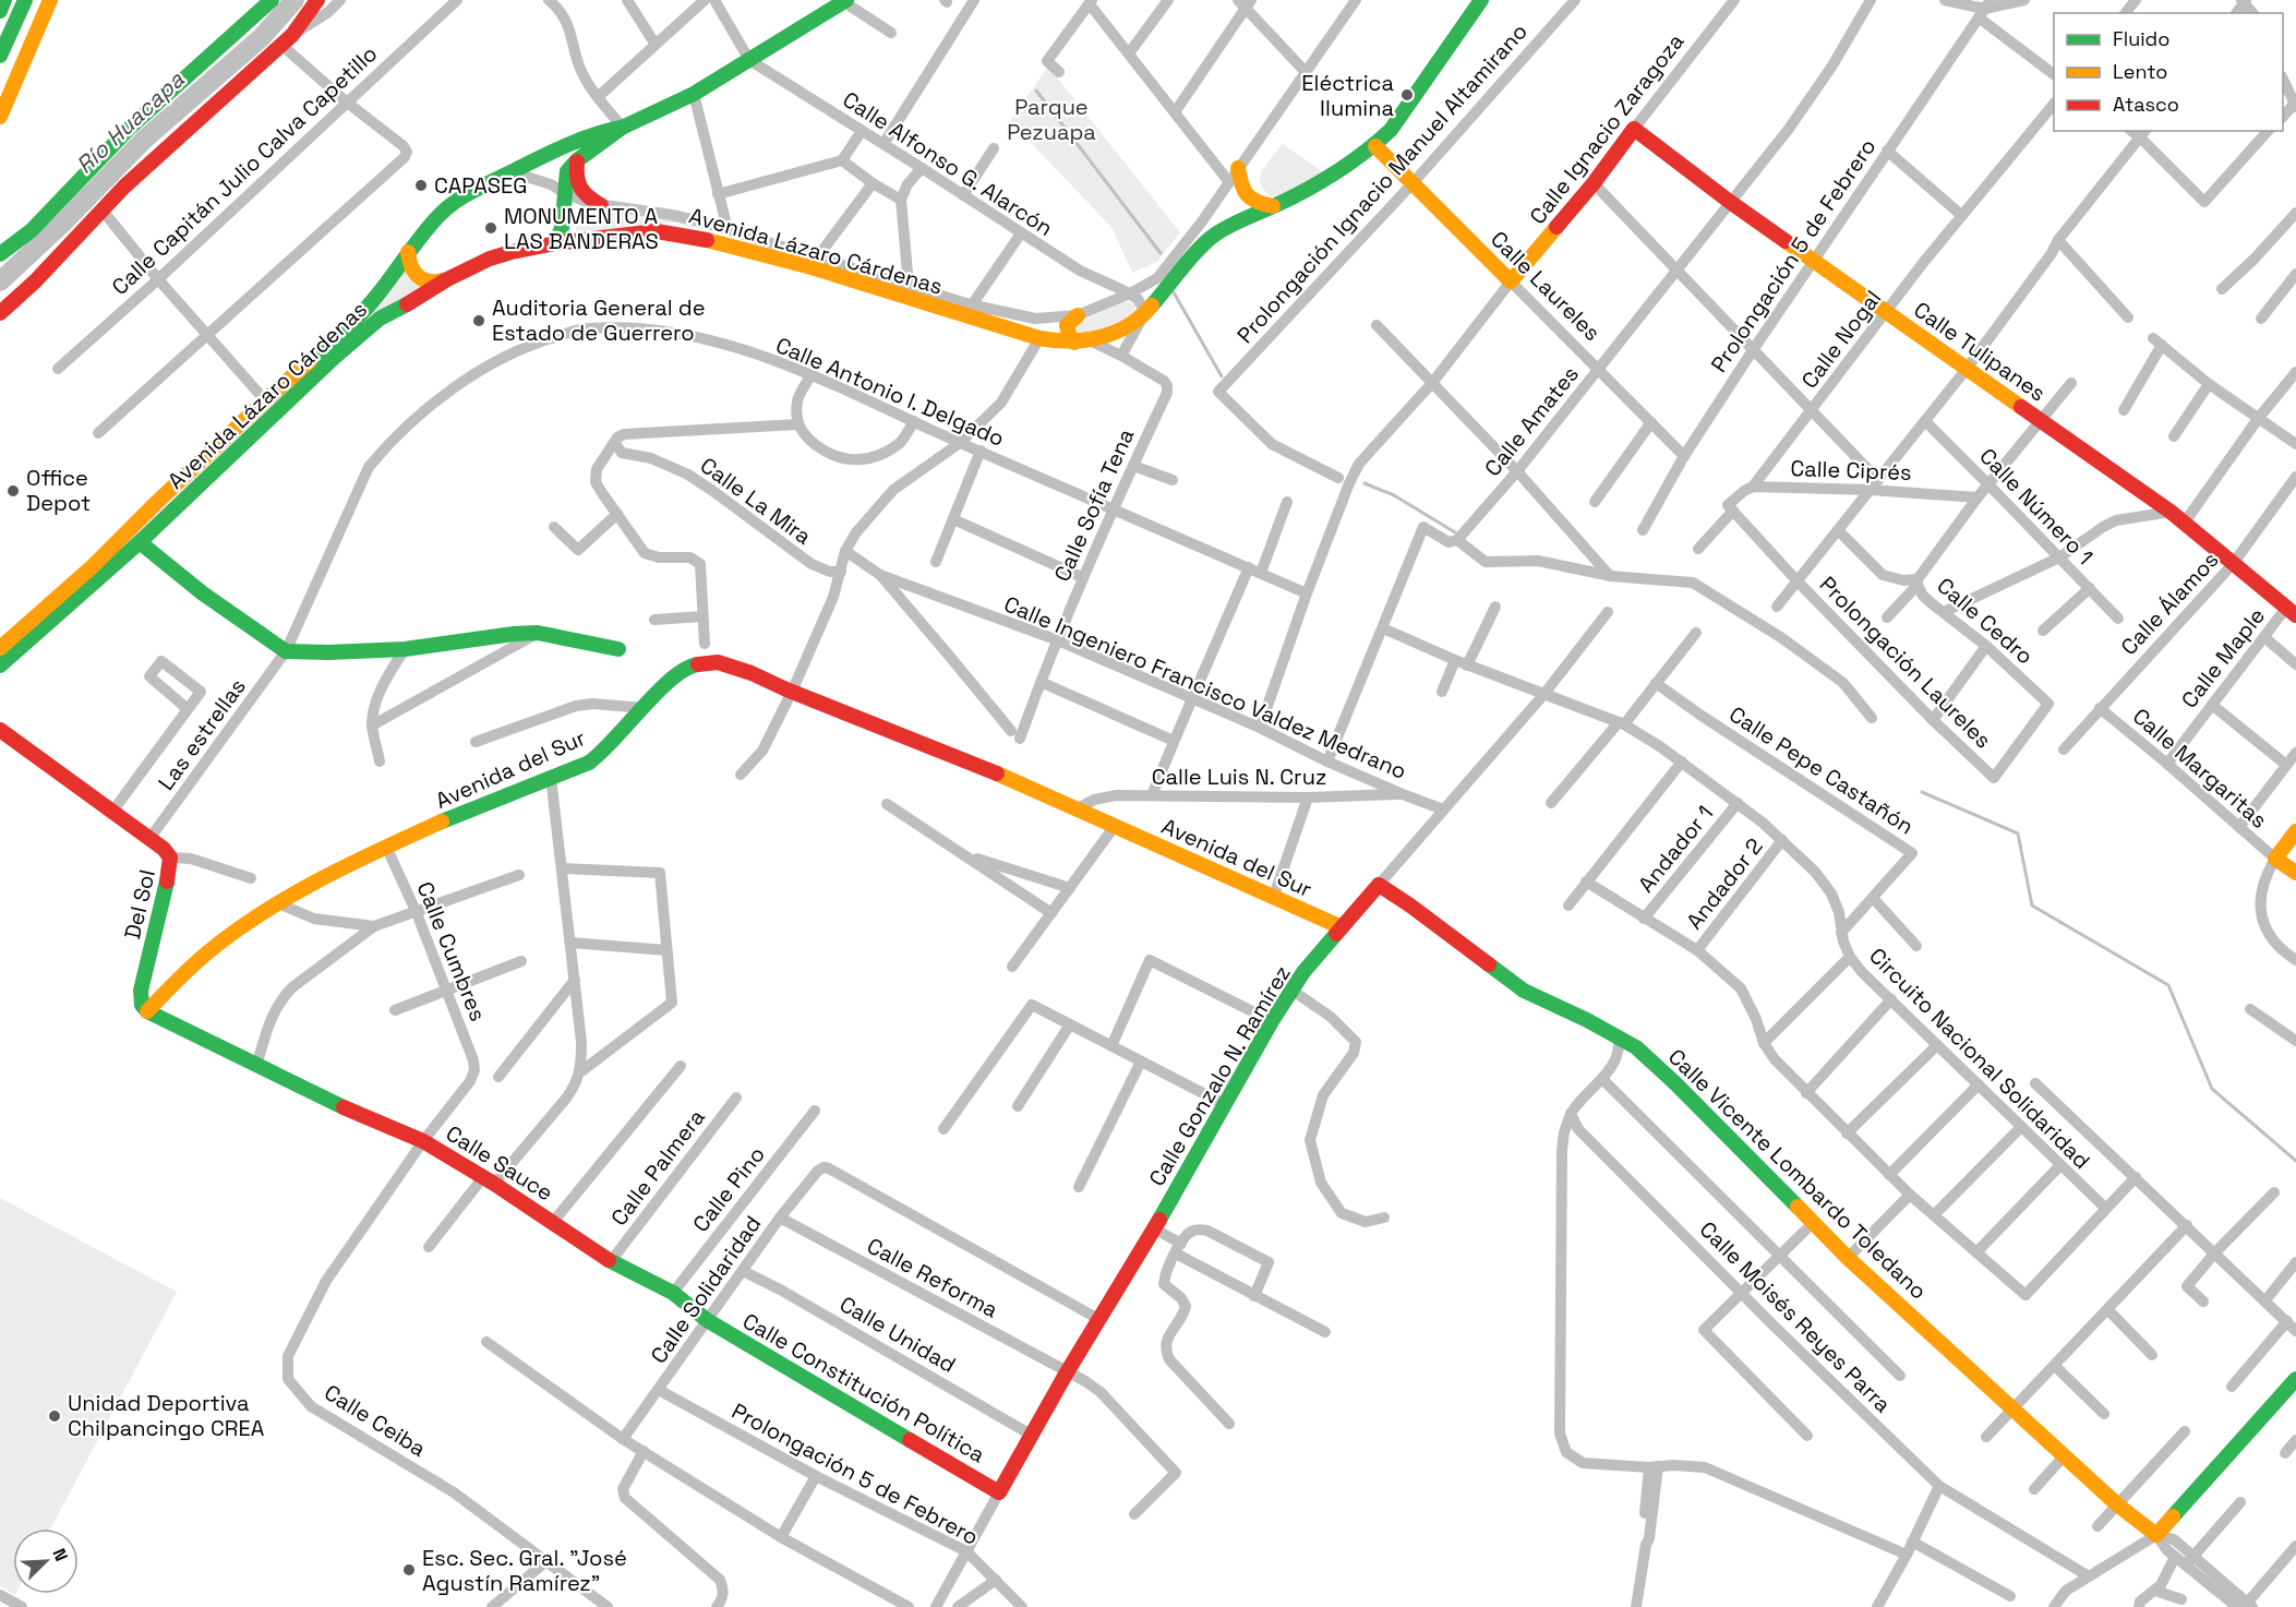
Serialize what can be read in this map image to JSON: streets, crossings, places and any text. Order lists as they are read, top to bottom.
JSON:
{
  "streets": {
    "main road": [
      "Calle Ignacio Zaragoza",
      "Avenida Lázaro Cárdenas",
      "Calle Laureles",
      "Calle Tulipanes",
      "Avenida del Sur",
      "Del Sol",
      "Calle Gonzalo N. Ramírez",
      "Calle Sauce",
      "Calle Vicente Lombardo Toledano",
      "Calle Constitución Política"
    ],
    "street": [
      "Calle Alfonso G. Alarcón",
      "Calle Capitán Julio Calva Capetillo",
      "Prolongación Ignacio Manuel Altamirano",
      "Prolongación 5 de Febrero",
      "Calle Nogal",
      "Calle Antonio I. Delgado",
      "Calle Amates",
      "Calle Ciprés",
      "Calle La Mira",
      "Calle Sofía Tena",
      "Calle Número 1",
      "Calle Álamos",
      "Calle Cedro",
      "Calle Maple",
      "Prolongación Laureles",
      "Calle Ingeniero Francisco Valdez Medrano",
      "Las estrellas",
      "Calle Margaritas",
      "Calle Pepe Castañón",
      "Calle Luis N. Cruz",
      "Andador 1",
      "Andador 2",
      "Calle Cumbres",
      "Circuito Nacional Solidaridad",
      "Calle Palmera",
      "Calle Pino",
      "Calle Reforma",
      "Calle Solidaridad",
      "Calle Moisés Reyes Parra",
      "Calle Unidad",
      "Calle Ceiba"
    ]
  },
  "crossings": [
    ["Calle Ignacio Zaragoza", "Calle Laureles"],
    ["Calle Ignacio Zaragoza", "Calle Tulipanes"],
    ["Calle Alfonso G. Alarcón", "Avenida Lázaro Cárdenas"],
    ["Prolongación Ignacio Manuel Altamirano", "Calle Laureles"],
    ["Avenida Lázaro Cárdenas", "Calle Laureles"],
    ["Prolongación 5 de Febrero", "Calle Laureles"],
    ["Prolongación 5 de Febrero", "Calle Tulipanes"],
    ["Prolongación 5 de Febrero", "Calle Gonzalo N. Ramírez"],
    ["Prolongación 5 de Febrero", "Calle Solidaridad"],
    ["Calle Laureles", "Calle Amates"],
    ["Calle Nogal", "Calle Tulipanes"],
    ["Calle Nogal", "Calle Ciprés"],
    ["Calle Tulipanes", "Calle Amates"],
    ["Calle Tulipanes", "Calle Álamos"],
    ["Calle Tulipanes", "Calle Maple"],
    ["Calle Antonio I. Delgado", "Calle Sofía Tena"],
    ["Calle Antonio I. Delgado", "Las estrellas"],
    ["Calle Sofía Tena", "Calle Ingeniero Francisco Valdez Medrano"],
    ["Calle Álamos", "Calle Margaritas"],
    ["Calle Cedro", "Prolongación Laureles"],
    ["Calle Maple", "Calle Margaritas"],
    ["Calle Ingeniero Francisco Valdez Medrano", "Calle Luis N. Cruz"],
    ["Calle Ingeniero Francisco Valdez Medrano", "Calle Gonzalo N. Ramírez"],
    ["Las estrellas", "Del Sol"],
    ["Avenida del Sur", "Calle Luis N. Cruz"],
    ["Avenida del Sur", "Del Sol"],
    ["Avenida del Sur", "Calle Cumbres"],
    ["Avenida del Sur", "Calle Gonzalo N. Ramírez"],
    ["Calle Pepe Castañón", "Circuito Nacional Solidaridad"],
    ["Andador 1", "Circuito Nacional Solidaridad"],
    ["Andador 2", "Circuito Nacional Solidaridad"],
    ["Calle Cumbres", "Calle Ceiba"],
    ["Circuito Nacional Solidaridad", "Calle Gonzalo N. Ramírez"],
    ["Calle Gonzalo N. Ramírez", "Calle Vicente Lombardo Toledano"],
    ["Calle Gonzalo N. Ramírez", "Calle Reforma"],
    ["Calle Gonzalo N. Ramírez", "Calle Solidaridad"],
    ["Calle Gonzalo N. Ramírez", "Calle Unidad"],
    ["Calle Gonzalo N. Ramírez", "Calle Constitución Política"],
    ["Calle Sauce", "Calle Palmera"],
    ["Calle Sauce", "Calle Pino"],
    ["Calle Sauce", "Calle Solidaridad"],
    ["Calle Sauce", "Calle Constitución Política"],
    ["Calle Sauce", "Calle Ceiba"],
    ["Calle Reforma", "Calle Solidaridad"],
    ["Calle Solidaridad", "Calle Unidad"],
    ["Calle Solidaridad", "Calle Constitución Política"]
  ],
  "water": ["Río Huacapa"],
  "parks": ["Parque Pezuapa"],
  "places": [
    "Eléctrica Ilumina",
    "CAPASEG",
    "MONUMENTO A LAS BANDERAS",
    "Auditoria General de Estado de Guerrero",
    "Office Depot",
    "Unidad Deportiva Chilpancingo CREA",
    "Esc. Sec. Gral. \"José Agustín Ramírez\""
  ],
  "legend": ["Fluido", "Lento", "Atasco"],
  "north": "top right"
}
